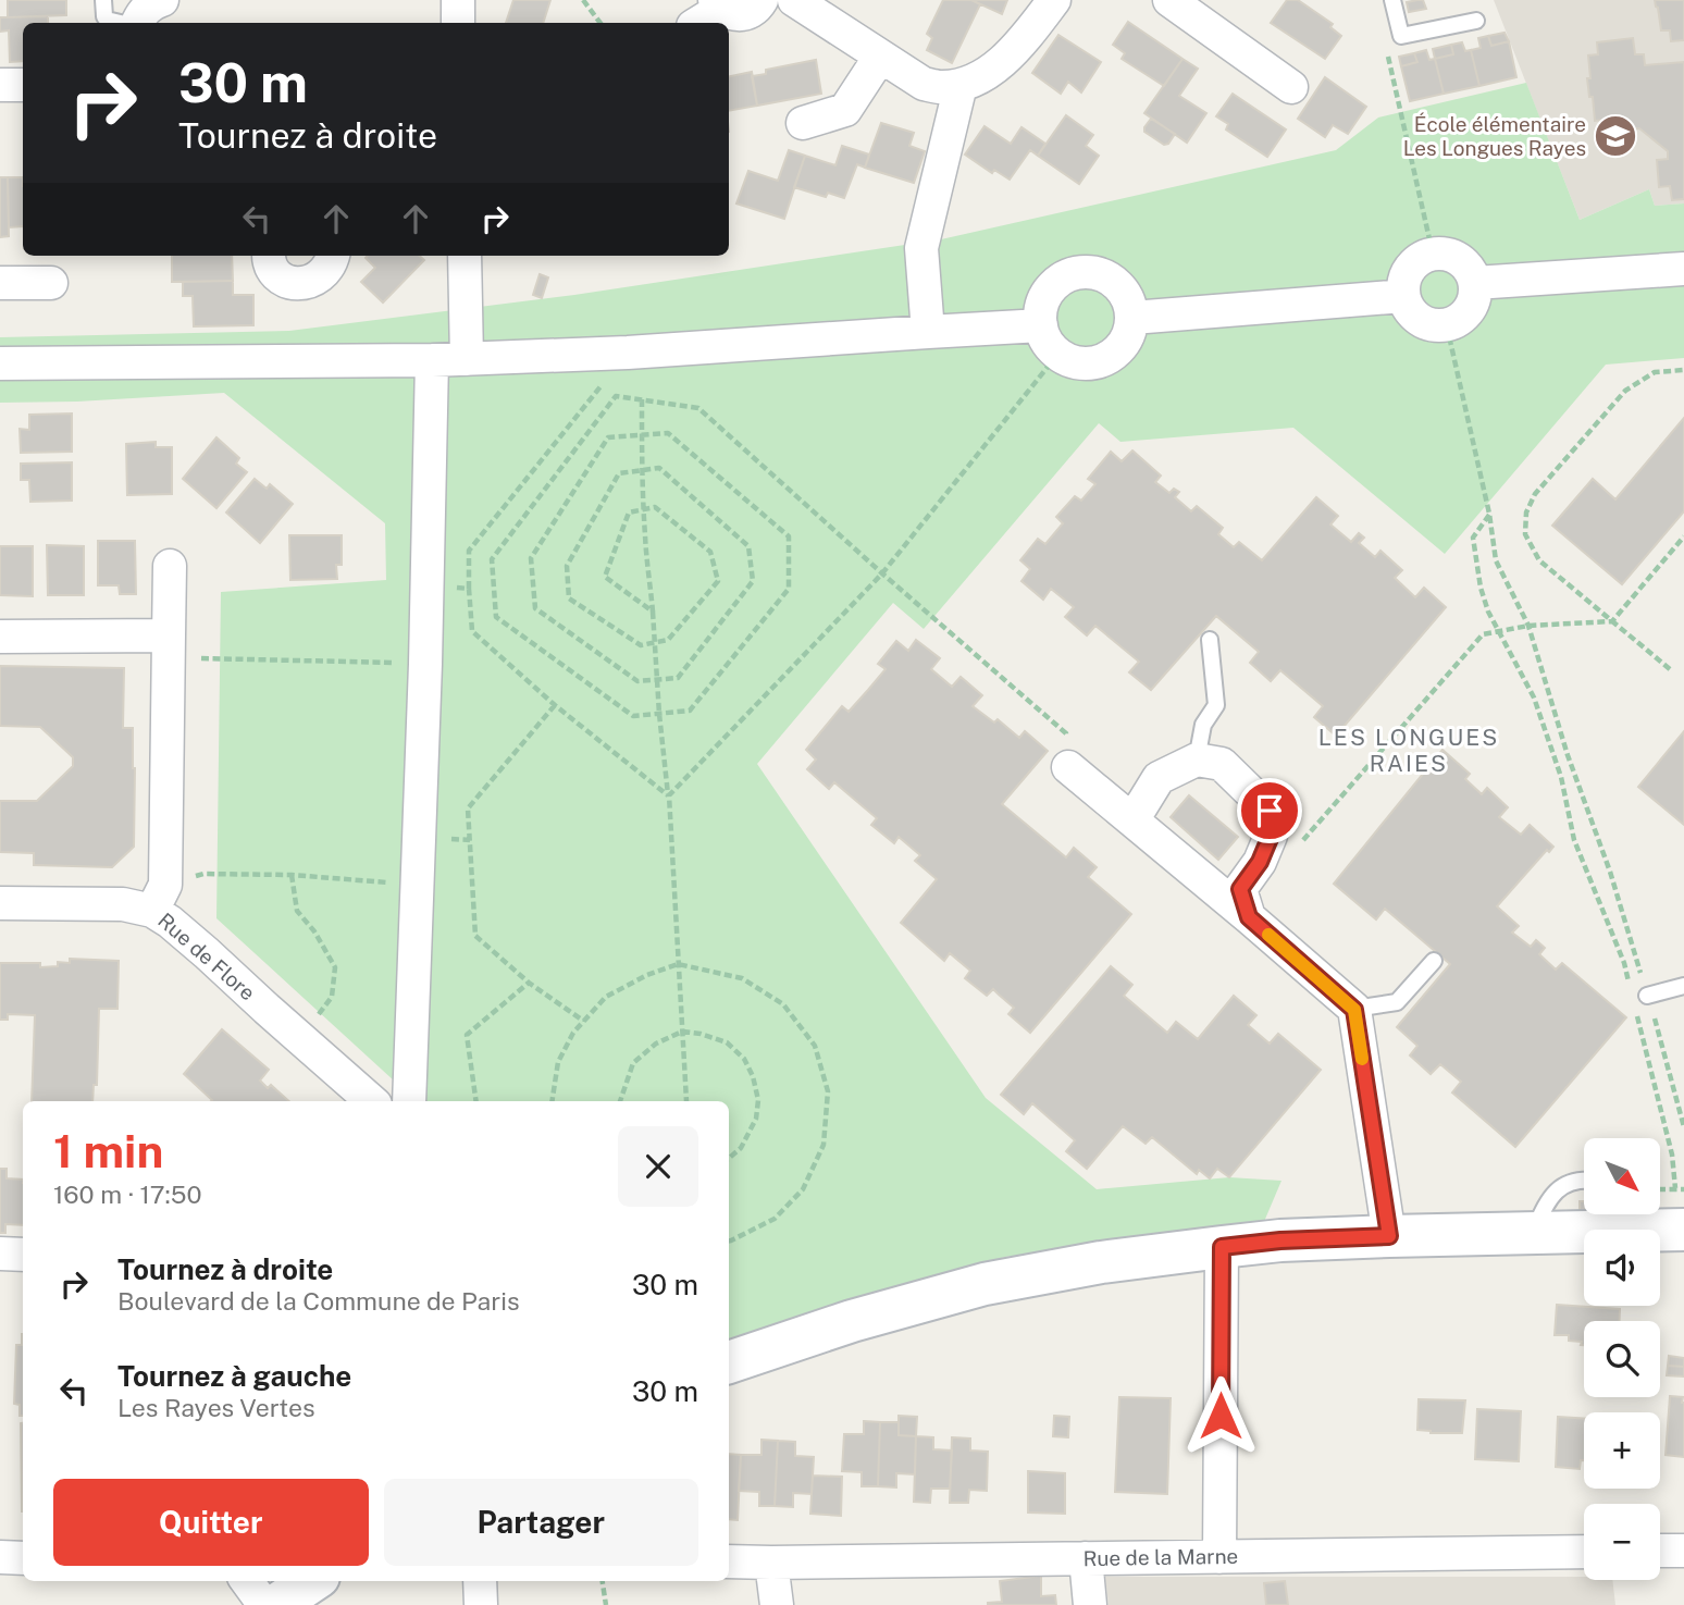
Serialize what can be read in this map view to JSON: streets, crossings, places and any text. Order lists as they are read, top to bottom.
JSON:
{
  "streets": {
    "street": ["Rue de Flore", "Rue de la Marne"]
  },
  "districts": ["LES LONGUES RAIES"],
  "places": {
    "school or university": ["École élémentaire Les Longues Rayes"]
  },
  "north": "bottom right",
  "page": {
    "turn": ["30 m", "Tournez à droite"],
    "heading": ["1 min", "160 m · 17:50"],
    "map_buttons": ["+", "−"],
    "list": [
      {
        "name": "Tournez à droite",
        "note": "Boulevard de la Commune de Paris",
        "value": "30 m"
      },
      {
        "name": "Tournez à gauche",
        "note": "Les Rayes Vertes",
        "value": "30 m"
      }
    ],
    "buttons": ["Quitter", "Partager"]
  }
}
